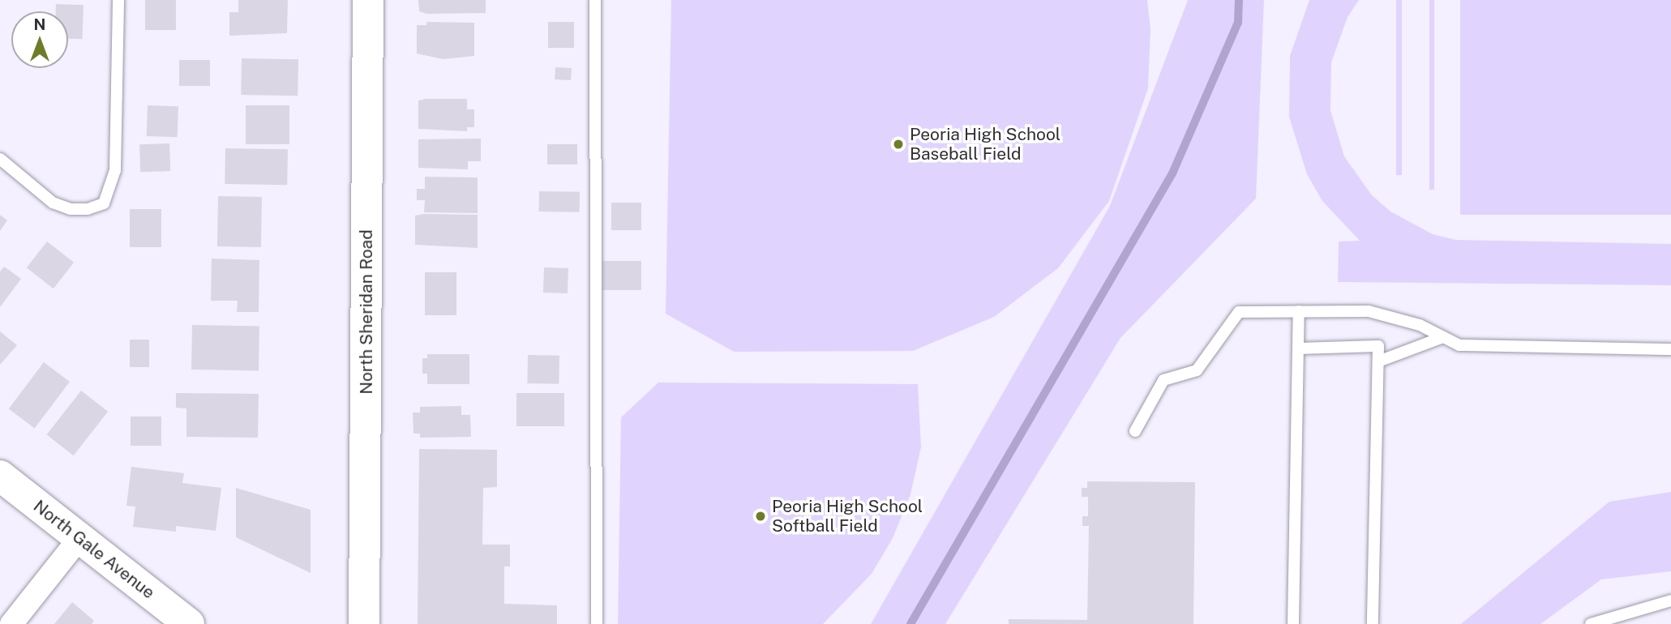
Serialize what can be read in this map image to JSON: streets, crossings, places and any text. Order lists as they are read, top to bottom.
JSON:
{
  "streets": {
    "main road": ["North Sheridan Road", "North Gale Avenue"]
  },
  "places": ["Peoria High School Baseball Field", "Peoria High School Softball Field"],
  "north": "top"
}
